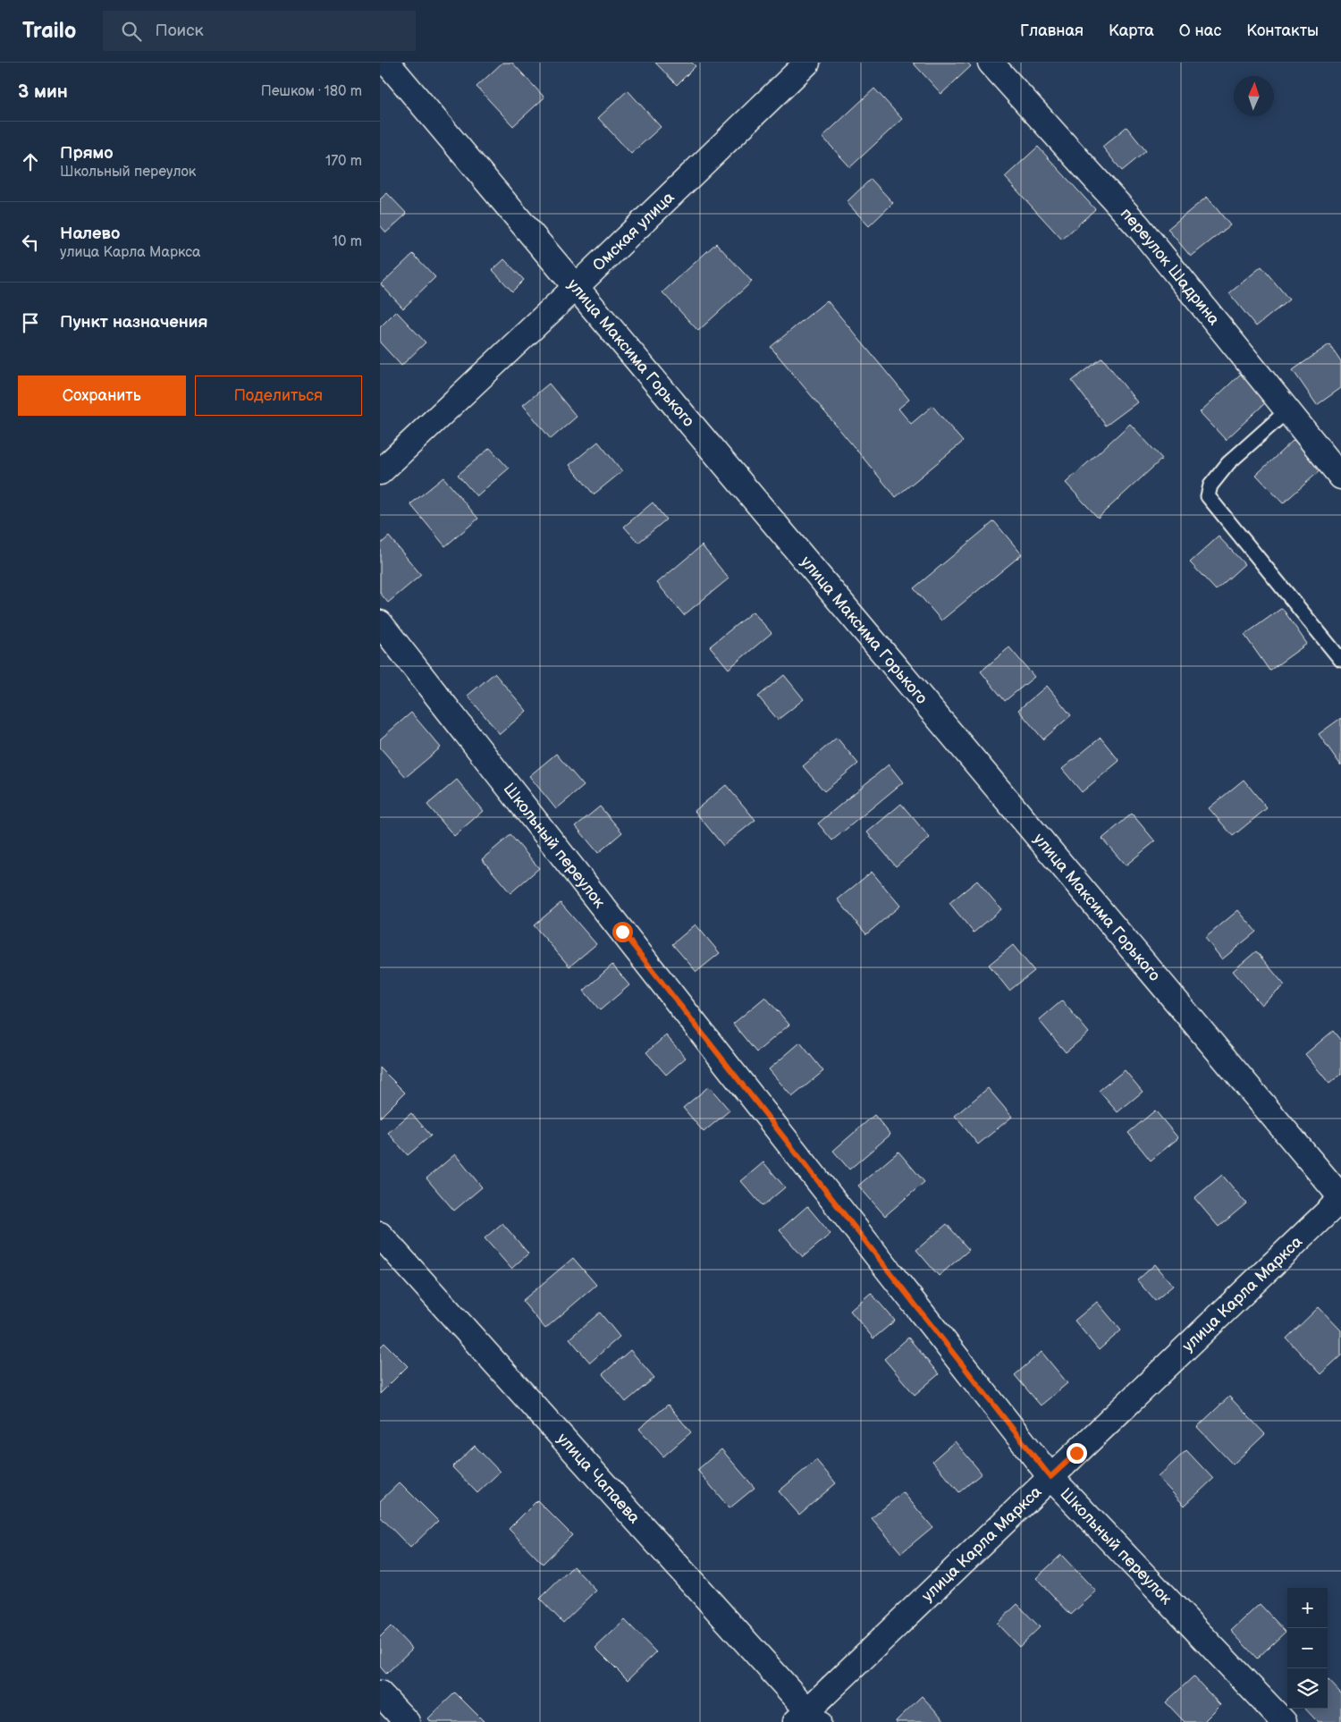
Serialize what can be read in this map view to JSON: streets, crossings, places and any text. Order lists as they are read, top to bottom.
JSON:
{
  "streets": {
    "street": [
      "Омская улица",
      "переулок Шадрина",
      "улица Максима Горького",
      "Школьный переулок",
      "улица Карла Маркса",
      "улица Чапаева"
    ]
  },
  "crossings": [
    ["Омская улица", "улица Максима Горького"],
    ["улица Максима Горького", "улица Карла Маркса"],
    ["Школьный переулок", "улица Карла Маркса"],
    ["улица Карла Маркса", "улица Чапаева"]
  ],
  "north": "top",
  "page": {
    "header": "Trailo",
    "search": "Поиск",
    "nav": [
      "Главная",
      "Карта",
      "О нас",
      "Контакты"
    ],
    "heading": ["3 мин", "Пешком · 180 m"],
    "list": [
      ["Прямо", "Школьный переулок", "170 m"],
      ["Налево", "улица Карла Маркса", "10 m"],
      "Пункт назначения"
    ],
    "buttons": ["Сохранить", "Поделиться"],
    "map_buttons": ["+", "−"]
  }
}
